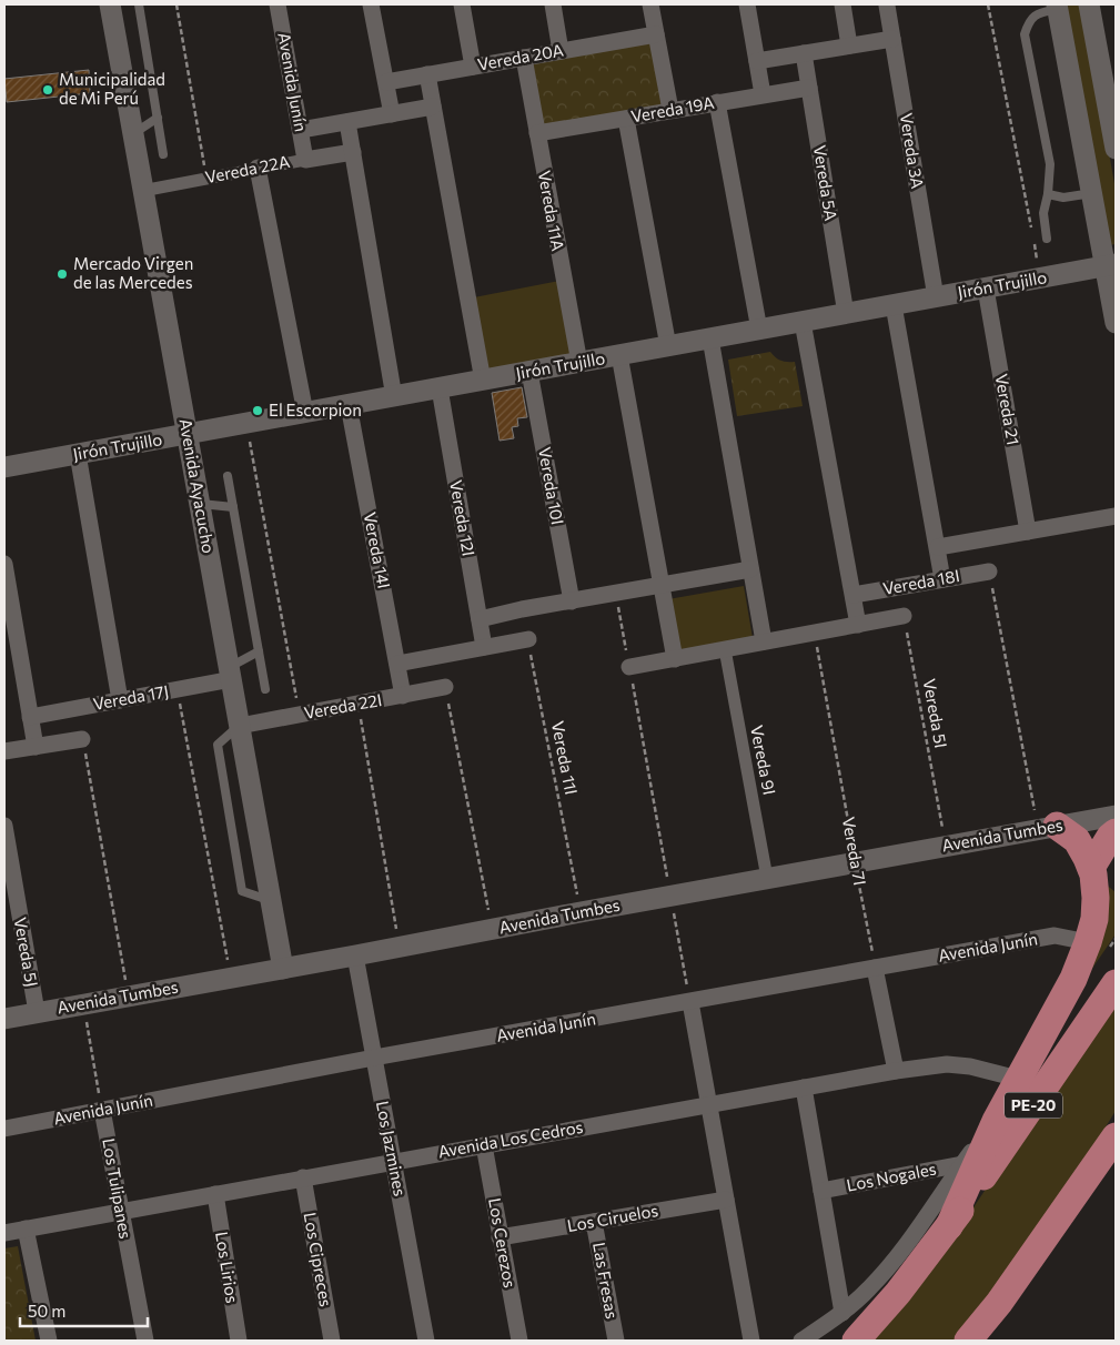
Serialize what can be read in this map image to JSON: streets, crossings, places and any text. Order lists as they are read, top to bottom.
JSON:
{
  "streets": {
    "highway": ["PE-20"],
    "street": [
      "Vereda 20A",
      "Avenida Junín",
      "Vereda 19A",
      "Vereda 3A",
      "Vereda 22A",
      "Vereda 5A",
      "Vereda 11A",
      "Jirón Trujillo",
      "Vereda 21",
      "Avenida Ayacucho",
      "Vereda 10I",
      "Vereda 12I",
      "Vereda 14I",
      "Vereda 18I",
      "Vereda 17J",
      "Vereda 22I",
      "Vereda 9I",
      "Avenida Tumbes",
      "Vereda 5J",
      "Avenida Los Cedros",
      "Los Jazmines",
      "Los Nogales",
      "Los Tulipanes",
      "Los Ciruelos",
      "Los Cerezos",
      "Los Cipreces",
      "Los Lirios",
      "Las Fresas"
    ],
    "path": ["Vereda 5I", "Vereda 11I", "Vereda 7I"]
  },
  "crossings": [
    ["Vereda 20A", "Vereda 11A"],
    ["Avenida Junín", "Vereda 22A"],
    ["Avenida Junín", "Vereda 7I"],
    ["Avenida Junín", "Los Jazmines"],
    ["Avenida Junín", "Los Tulipanes"],
    ["Vereda 19A", "Vereda 5A"],
    ["Vereda 19A", "Vereda 11A"],
    ["Vereda 3A", "Jirón Trujillo"],
    ["Vereda 22A", "Avenida Ayacucho"],
    ["Vereda 5A", "Jirón Trujillo"],
    ["Vereda 11A", "Jirón Trujillo"],
    ["Jirón Trujillo", "Vereda 21"],
    ["Jirón Trujillo", "Avenida Ayacucho"],
    ["Jirón Trujillo", "Vereda 10I"],
    ["Jirón Trujillo", "Vereda 12I"],
    ["Jirón Trujillo", "Vereda 14I"],
    ["Avenida Ayacucho", "Vereda 17J"],
    ["Avenida Ayacucho", "Vereda 22I"],
    ["Avenida Ayacucho", "Avenida Tumbes"],
    ["Vereda 14I", "Vereda 22I"],
    ["Vereda 5I", "Avenida Tumbes"],
    ["Vereda 11I", "Avenida Tumbes"],
    ["Vereda 9I", "Avenida Tumbes"],
    ["Avenida Tumbes", "Vereda 7I"],
    ["Avenida Tumbes", "Vereda 5J"],
    ["Avenida Tumbes", "Los Jazmines"],
    ["Avenida Los Cedros", "Los Jazmines"],
    ["Avenida Los Cedros", "Los Tulipanes"],
    ["Avenida Los Cedros", "Los Cerezos"],
    ["Avenida Los Cedros", "Los Cipreces"],
    ["Avenida Los Cedros", "Los Lirios"],
    ["Los Ciruelos", "Los Cerezos"],
    ["Los Ciruelos", "Las Fresas"]
  ],
  "places": ["Municipalidad de Mi Perú", "Mercado Virgen de las Mercedes", "El Escorpion"],
  "scale_bar": "50 m"
}
